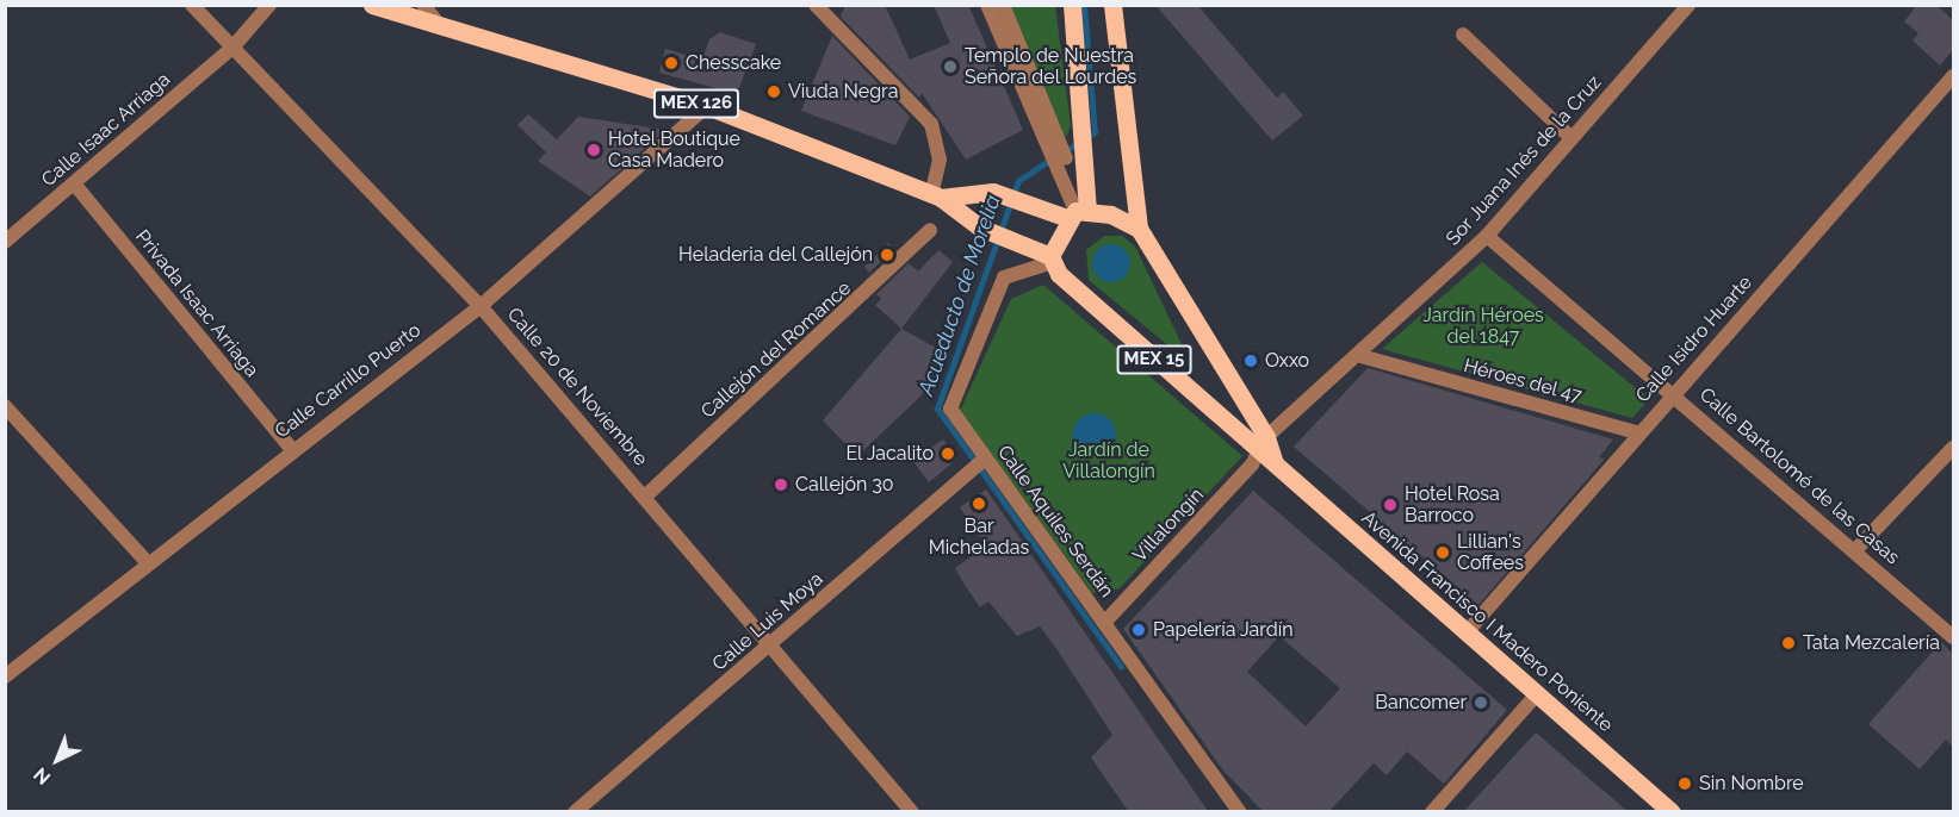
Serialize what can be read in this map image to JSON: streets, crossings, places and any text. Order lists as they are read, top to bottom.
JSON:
{
  "streets": {
    "main road": ["MEX 126", "MEX 15", "Avenida Francisco I Madero Poniente"],
    "street": [
      "Calle Isaac Arriaga",
      "Sor Juana Inés de la Cruz",
      "Privada Isaac Arriaga",
      "Calle Isidro Huarte",
      "Callejón del Romance",
      "Calle Carrillo Puerto",
      "Héroes del 47",
      "Calle 20 de Noviembre",
      "Calle Bartolomé de las Casas",
      "Calle Aquiles Serdán",
      "Villalongín",
      "Calle Luis Moya"
    ]
  },
  "crossings": [
    ["MEX 126", "MEX 15"],
    ["MEX 126", "Calle Carrillo Puerto"],
    ["MEX 126", "Calle Aquiles Serdán"],
    ["Calle Isaac Arriaga", "Privada Isaac Arriaga"],
    ["Calle Isaac Arriaga", "Calle 20 de Noviembre"],
    ["Sor Juana Inés de la Cruz", "MEX 15"],
    ["Sor Juana Inés de la Cruz", "Héroes del 47"],
    ["Sor Juana Inés de la Cruz", "Calle Bartolomé de las Casas"],
    ["Sor Juana Inés de la Cruz", "Villalongín"],
    ["Sor Juana Inés de la Cruz", "Avenida Francisco I Madero Poniente"],
    ["Privada Isaac Arriaga", "Calle Carrillo Puerto"],
    ["Calle Isidro Huarte", "Héroes del 47"],
    ["Calle Isidro Huarte", "Calle Bartolomé de las Casas"],
    ["Calle Isidro Huarte", "Avenida Francisco I Madero Poniente"],
    ["Callejón del Romance", "Calle 20 de Noviembre"],
    ["MEX 15", "Calle Aquiles Serdán"],
    ["MEX 15", "Villalongín"],
    ["MEX 15", "Avenida Francisco I Madero Poniente"],
    ["Calle Carrillo Puerto", "Calle 20 de Noviembre"],
    ["Calle 20 de Noviembre", "Calle Luis Moya"],
    ["Calle Aquiles Serdán", "Villalongín"],
    ["Calle Aquiles Serdán", "Calle Luis Moya"],
    ["Villalongín", "Avenida Francisco I Madero Poniente"]
  ],
  "water": ["Acueducto de Morelia"],
  "parks": ["Jardín Héroes del 1847", "Jardín de Villalongín"],
  "places": [
    "Chesscake",
    "Templo de Nuestra Señora del Lourdes",
    "Viuda Negra",
    "Hotel Boutique Casa Madero",
    "Heladeria del Callejón",
    "Oxxo",
    "El Jacalito",
    "Callejón 30",
    "Bar Micheladas",
    "Hotel Rosa Barroco",
    "Lillian's Coffees",
    "Papelería Jardín",
    "Tata Mezcalería",
    "Bancomer",
    "Sin Nombre"
  ],
  "north": "bottom left"
}
